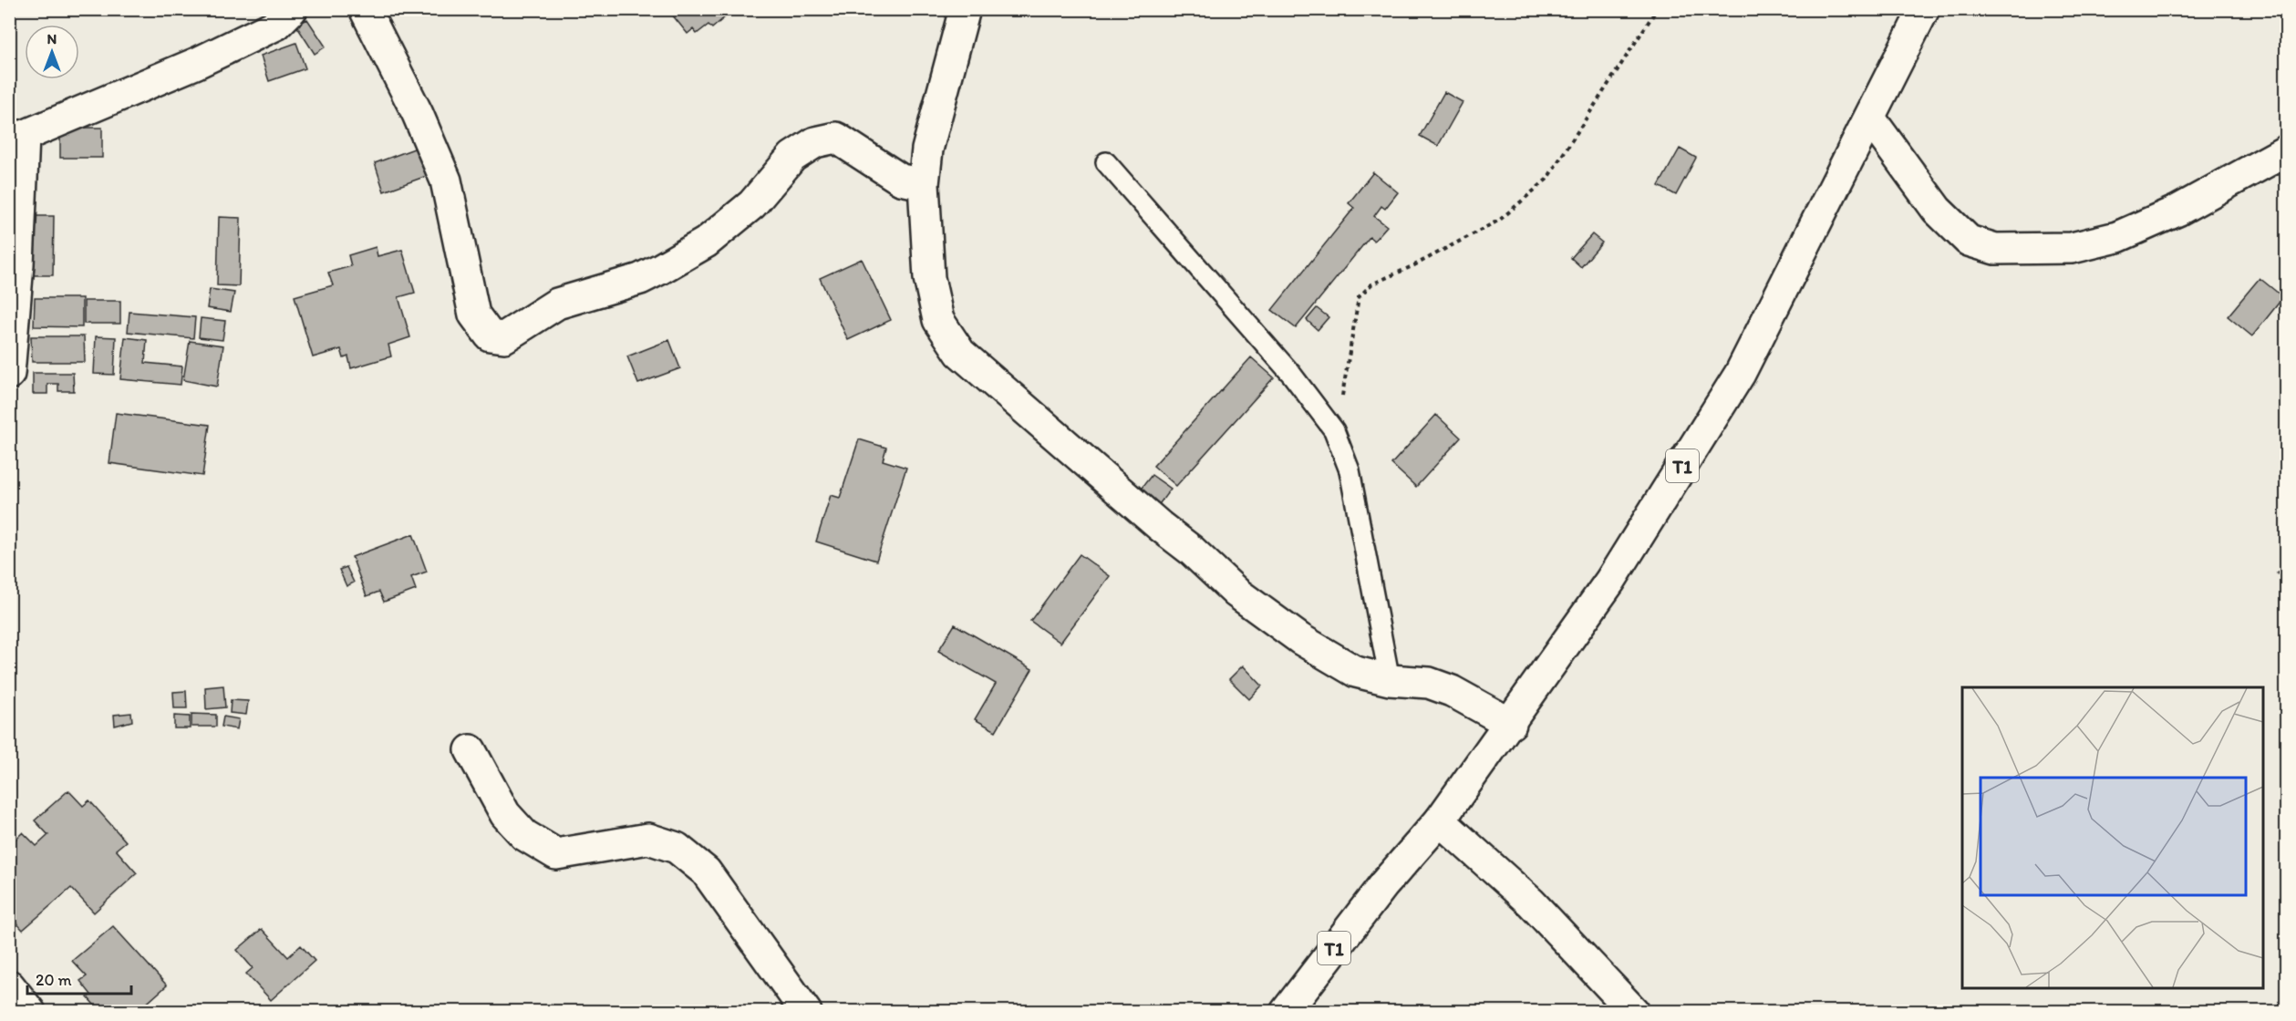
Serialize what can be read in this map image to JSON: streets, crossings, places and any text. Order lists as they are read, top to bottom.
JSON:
{
  "streets": {
    "main road": ["T1"]
  },
  "scale_bar": "20 m",
  "north": "top"
}
